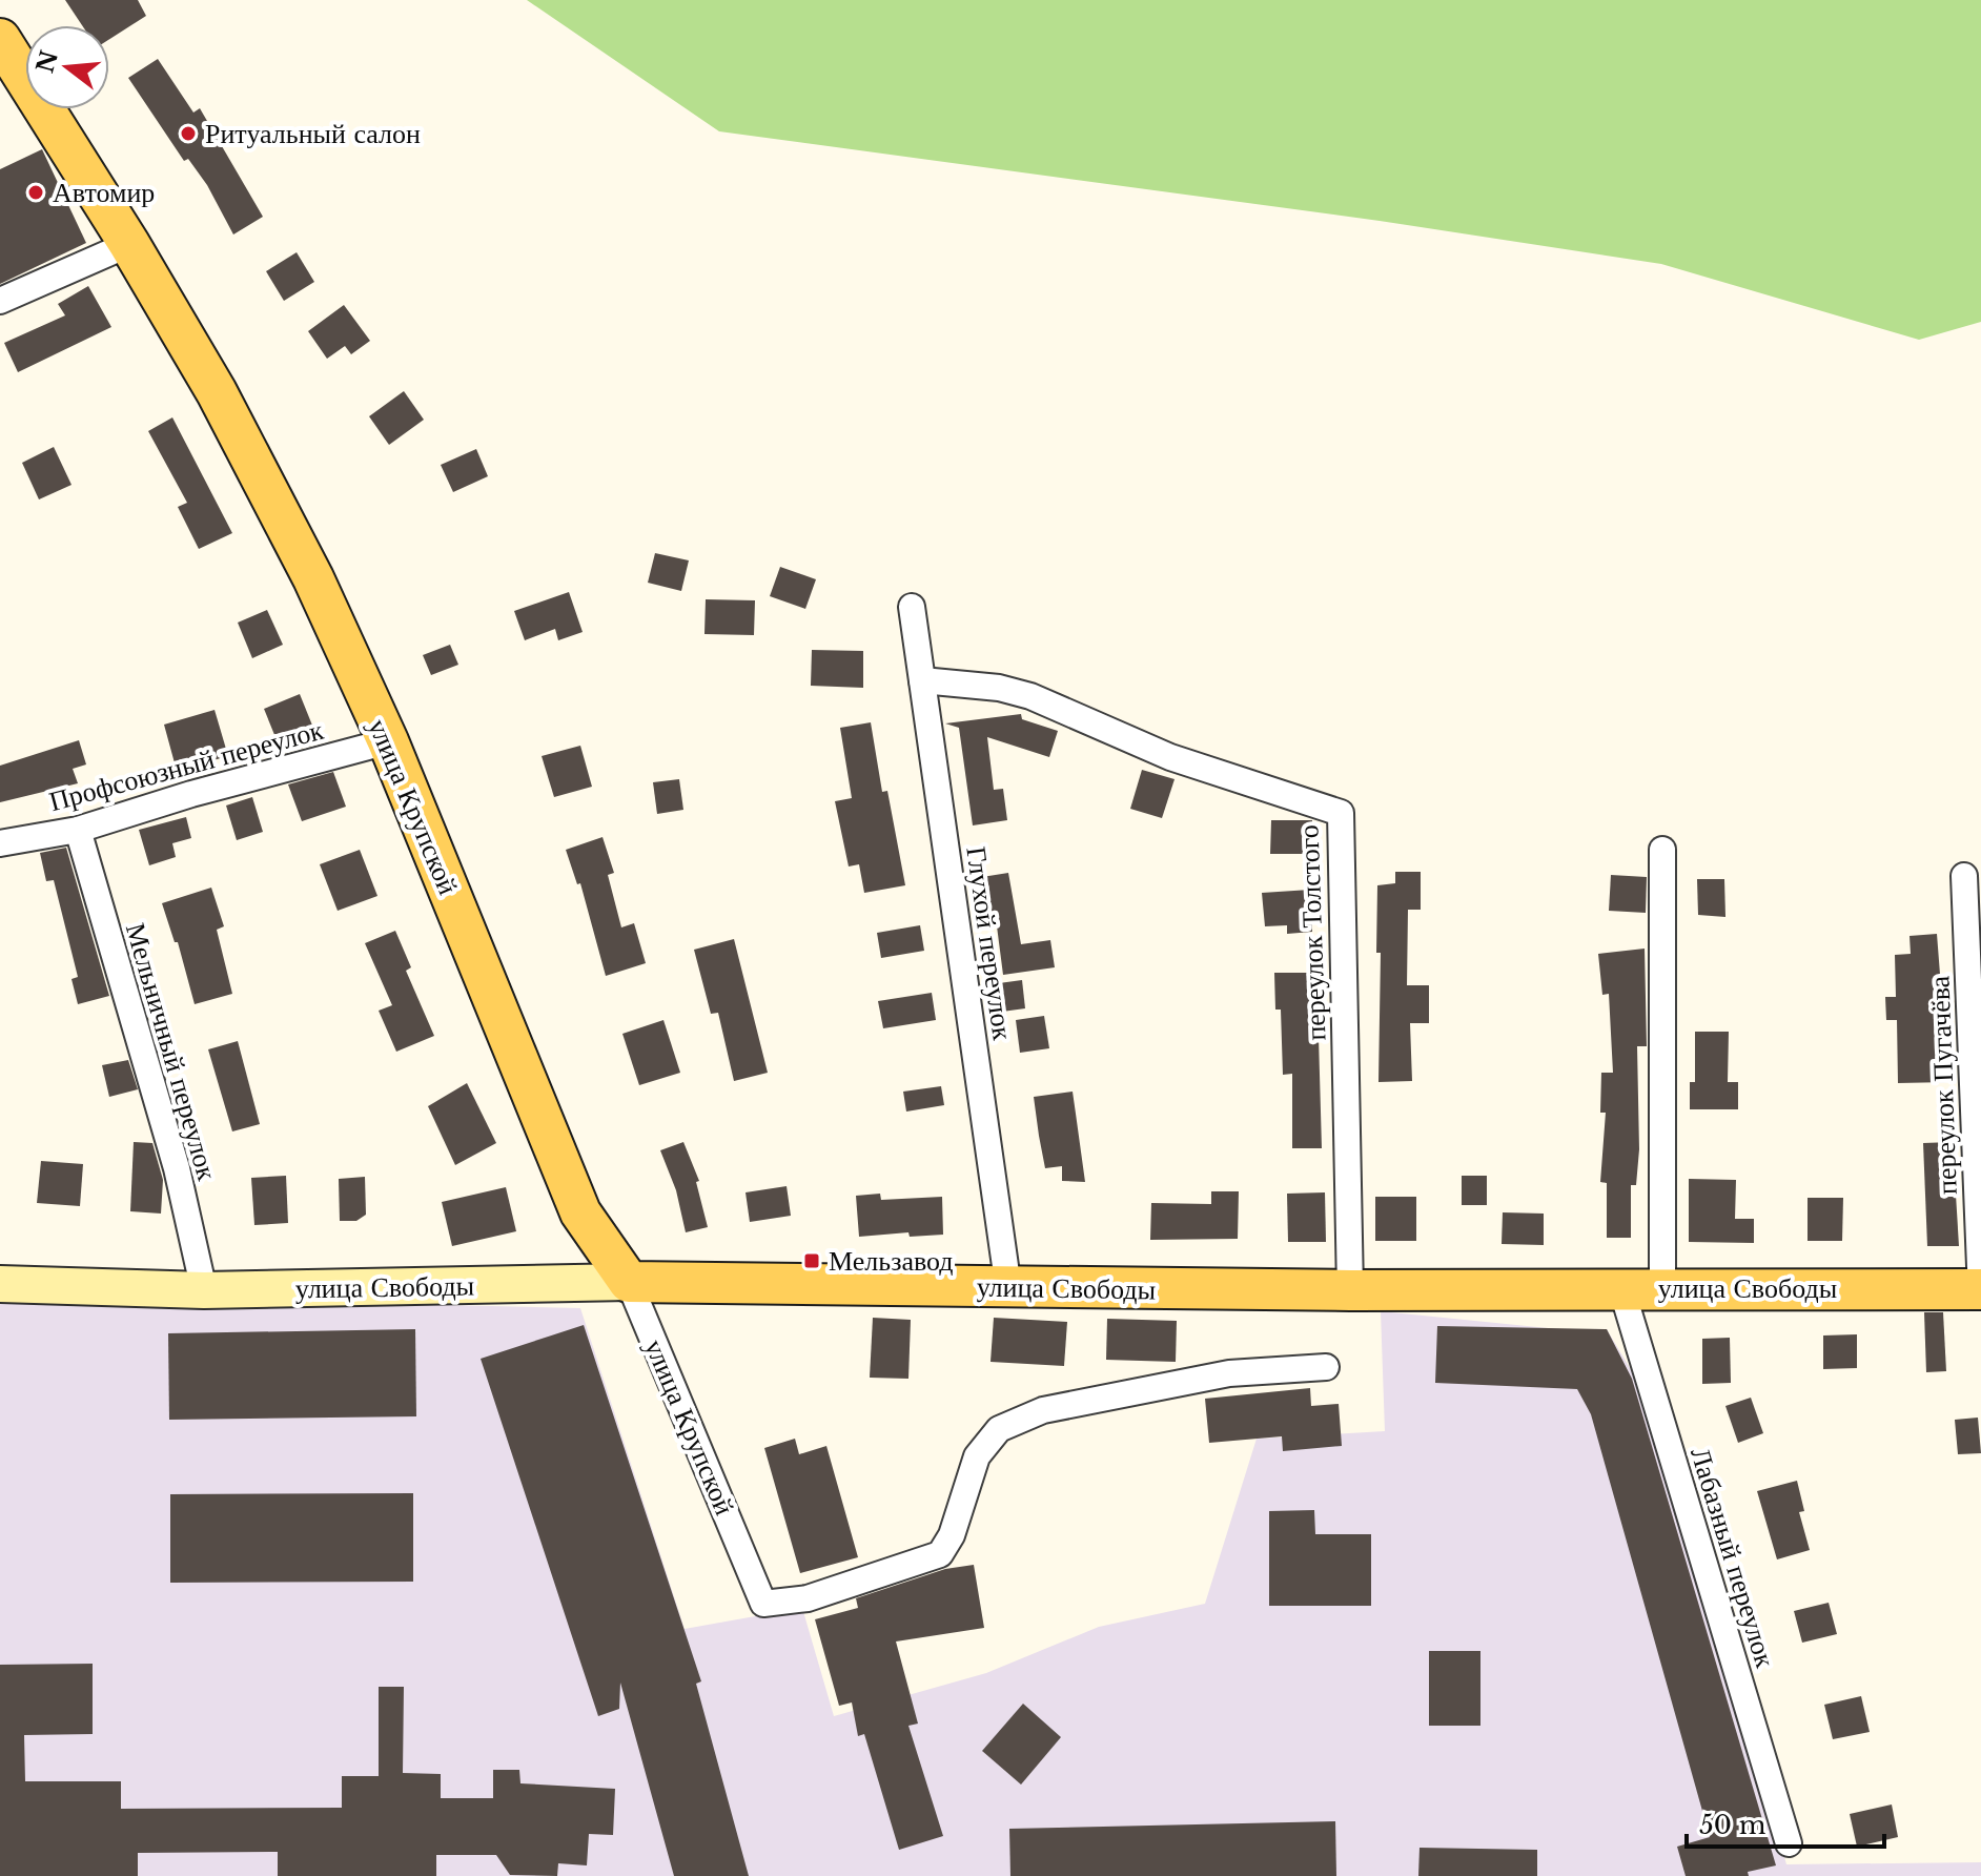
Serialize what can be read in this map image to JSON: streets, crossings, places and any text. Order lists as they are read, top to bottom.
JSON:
{
  "streets": {
    "main road": ["улица Крупской", "улица Свободы"],
    "street": [
      "Профсоюзный переулок",
      "переулок Толстого",
      "Глухой переулок",
      "Мельничный переулок",
      "переулок Пугачёва",
      "Лабазный переулок"
    ]
  },
  "crossings": [
    ["Профсоюзный переулок", "улица Крупской"],
    ["Профсоюзный переулок", "Мельничный переулок"],
    ["улица Крупской", "улица Свободы"],
    ["переулок Толстого", "Глухой переулок"],
    ["переулок Толстого", "улица Свободы"],
    ["Глухой переулок", "улица Свободы"],
    ["Мельничный переулок", "улица Свободы"],
    ["переулок Пугачёва", "улица Свободы"],
    ["улица Свободы", "Лабазный переулок"]
  ],
  "places": {
    "other": ["Ритуальный салон", "Автомир"],
    "transit": ["Мельзавод"]
  },
  "scale_bar": "50 m",
  "north": "left"
}
